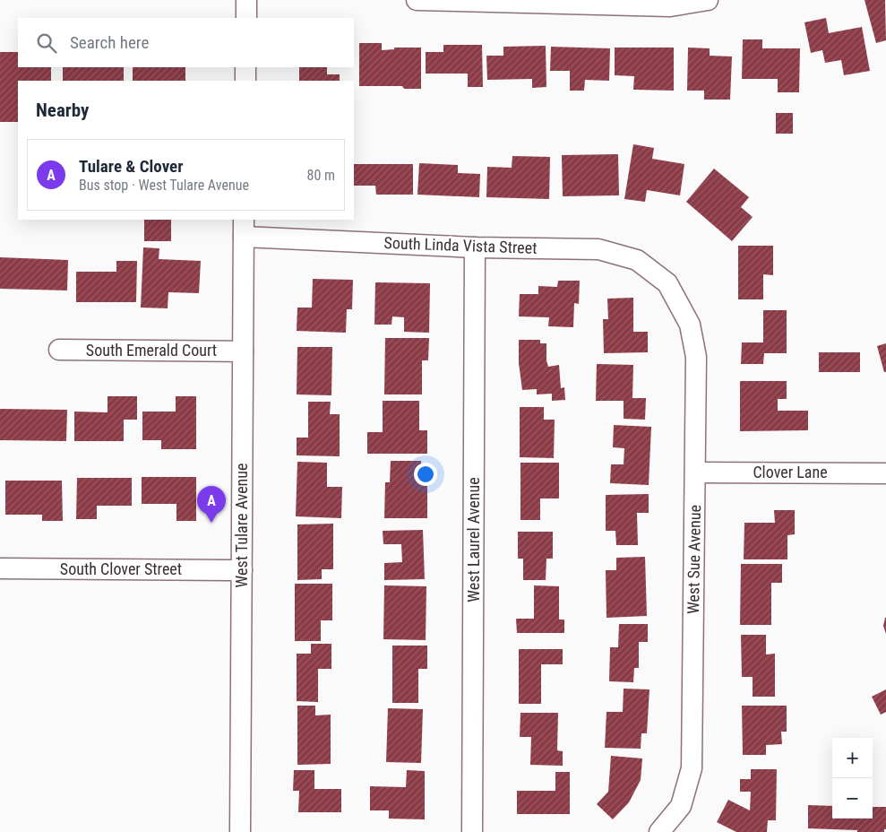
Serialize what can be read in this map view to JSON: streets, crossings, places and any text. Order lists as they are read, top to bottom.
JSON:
{
  "streets": {
    "street": [
      "South Linda Vista Street",
      "South Emerald Court",
      "Clover Lane",
      "West Tulare Avenue",
      "West Laurel Avenue",
      "West Sue Avenue",
      "South Clover Street"
    ]
  },
  "crossings": [
    ["South Linda Vista Street", "West Tulare Avenue"],
    ["South Linda Vista Street", "West Laurel Avenue"],
    ["South Linda Vista Street", "West Sue Avenue"],
    ["South Emerald Court", "West Tulare Avenue"],
    ["Clover Lane", "West Sue Avenue"],
    ["West Tulare Avenue", "South Clover Street"]
  ],
  "page": {
    "search": "Search here",
    "heading": "Nearby",
    "list": [
      {
        "mark": "A",
        "name": "Tulare & Clover",
        "note": "Bus stop · West Tulare Avenue",
        "value": "80 m"
      }
    ],
    "pins": "A",
    "map_buttons": ["+", "−"]
  }
}
